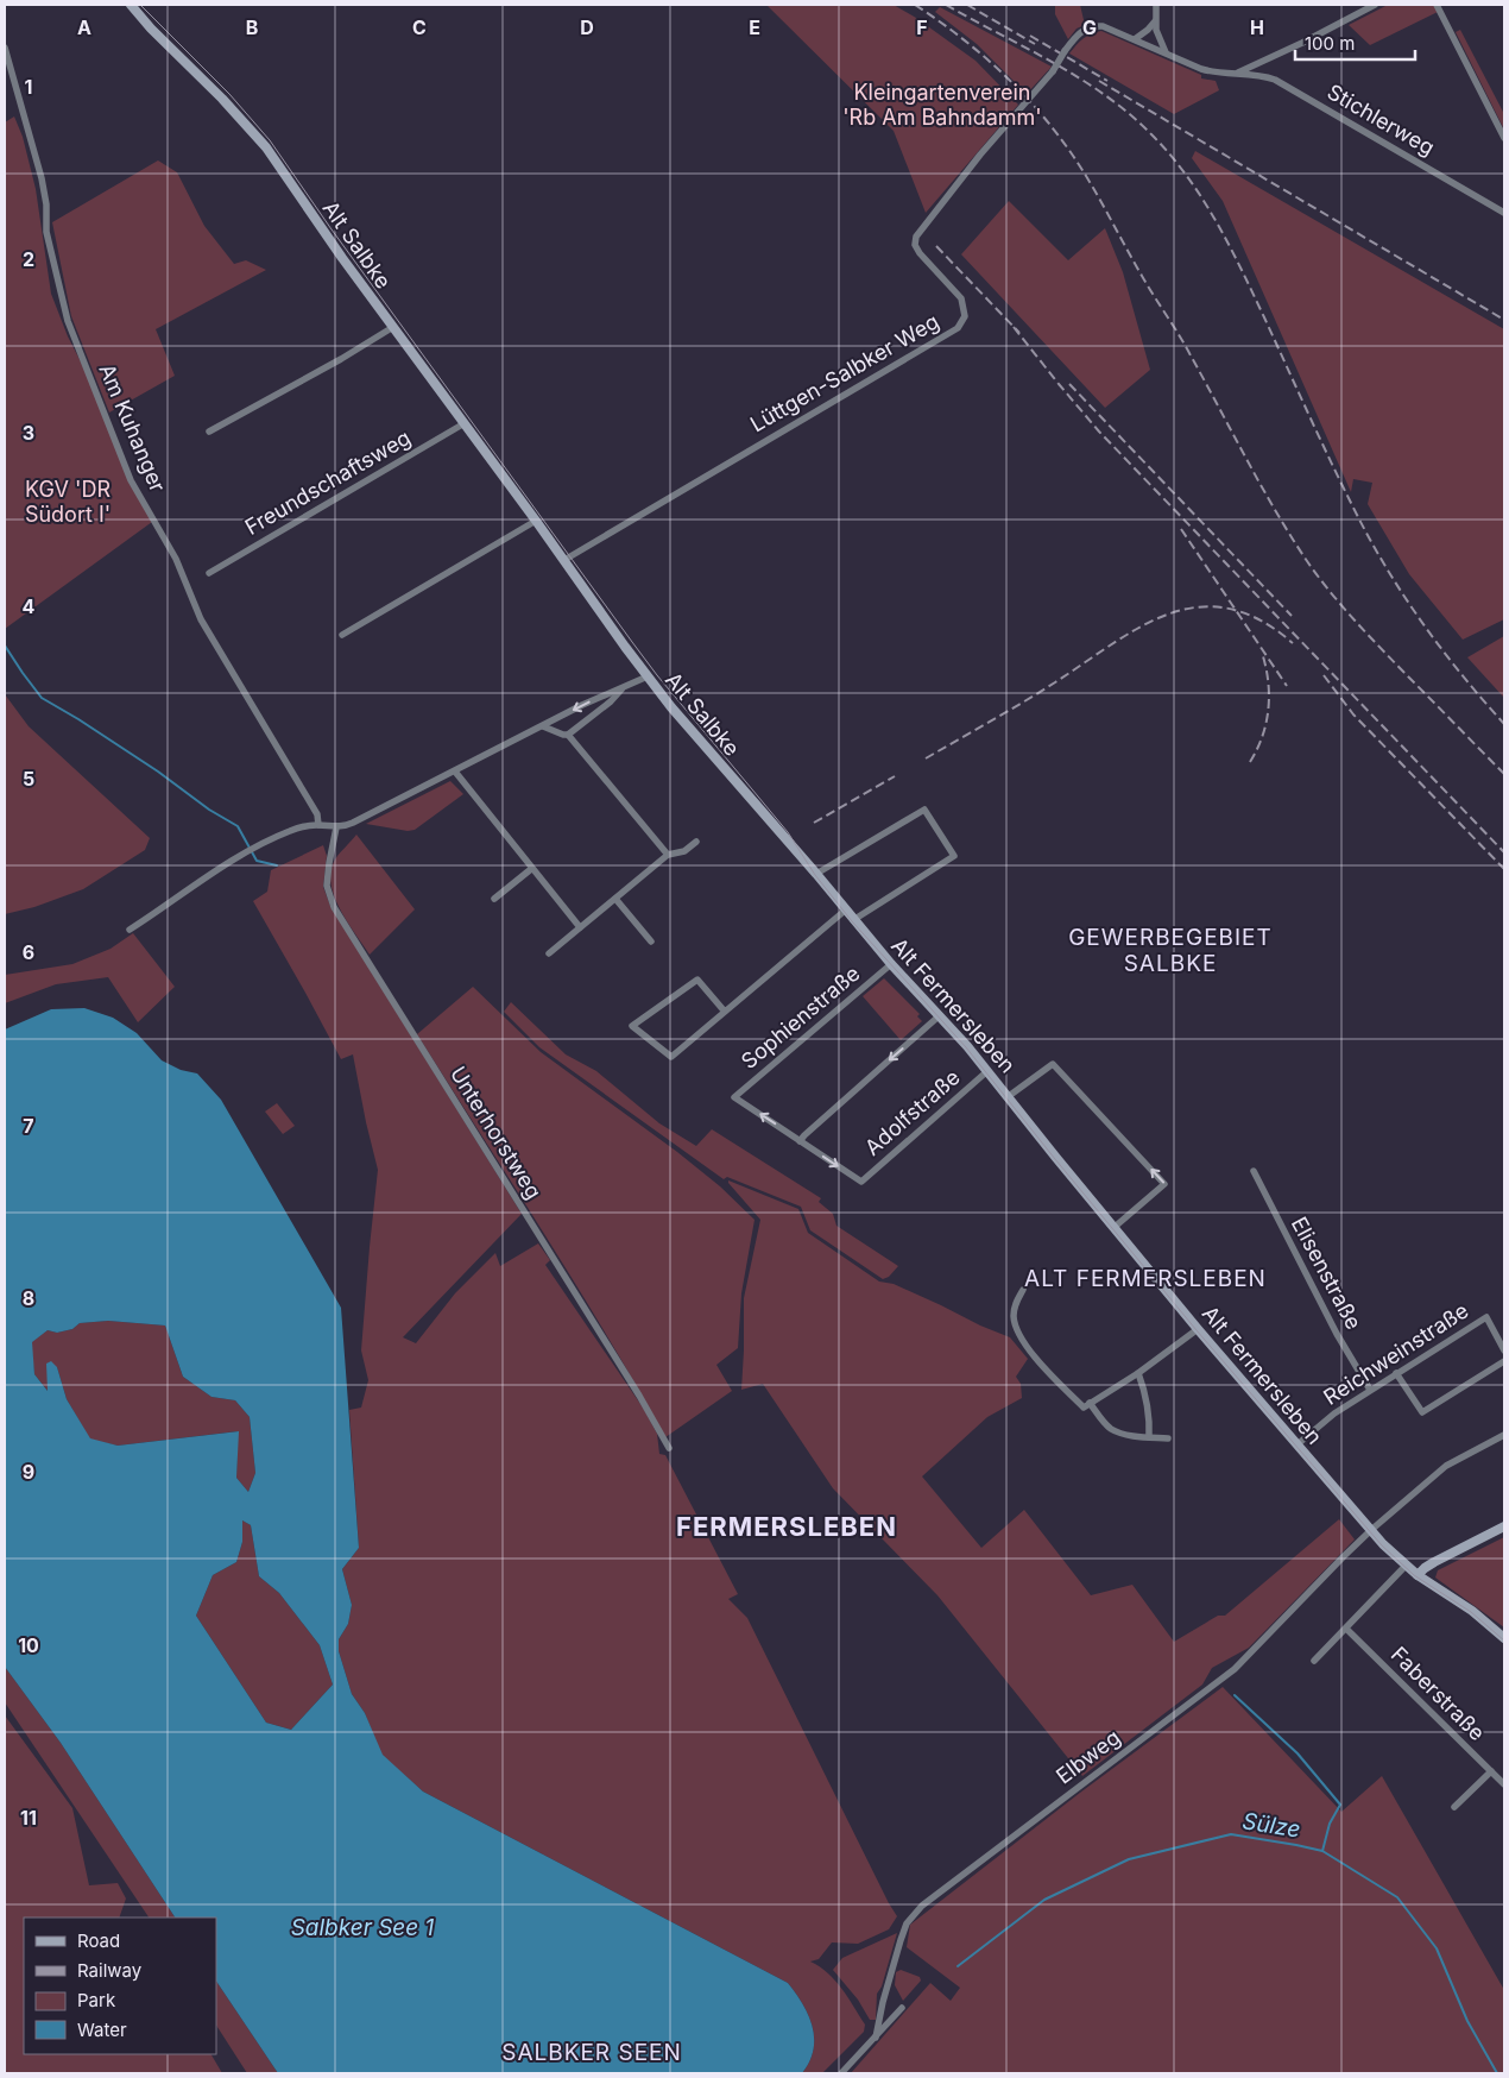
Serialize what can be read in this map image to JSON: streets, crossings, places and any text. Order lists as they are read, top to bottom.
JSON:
{
  "streets": {
    "main road": ["Alt Salbke", "Alt Fermersleben"],
    "street": [
      "Stichlerweg",
      "Lüttgen-Salbker Weg",
      "Am Kuhanger",
      "Freundschaftsweg",
      "Sophienstraße",
      "Adolfstraße",
      "Unterhorstweg",
      "Elisenstraße",
      "Reichweinstraße",
      "Faberstraße",
      "Elbweg"
    ]
  },
  "crossings": [
    ["Stichlerweg", "Lüttgen-Salbker Weg"],
    ["Alt Salbke", "Lüttgen-Salbker Weg"],
    ["Alt Salbke", "Freundschaftsweg"],
    ["Alt Salbke", "Alt Fermersleben"],
    ["Alt Fermersleben", "Sophienstraße"],
    ["Alt Fermersleben", "Adolfstraße"],
    ["Alt Fermersleben", "Reichweinstraße"],
    ["Alt Fermersleben", "Elbweg"],
    ["Sophienstraße", "Adolfstraße"],
    ["Elisenstraße", "Reichweinstraße"]
  ],
  "one_way": ["Adolfstraße"],
  "districts": [
    "GEWERBEGEBIET SALBKE",
    "ALT FERMERSLEBEN",
    "FERMERSLEBEN",
    "SALBKER SEEN"
  ],
  "water": ["Sülze", "Salbker See 1"],
  "parks": ["Kleingartenverein 'Rb Am Bahndamm'", "KGV 'DR Südort I'"],
  "legend": [
    "Road",
    "Railway",
    "Park",
    "Water"
  ],
  "scale_bar": "100 m",
  "grid": {
    "columns": [
      "A",
      "B",
      "C",
      "D",
      "E",
      "F",
      "G",
      "H"
    ],
    "rows": [
      "1",
      "2",
      "3",
      "4",
      "5",
      "6",
      "7",
      "8",
      "9",
      "10",
      "11"
    ]
  }
}
